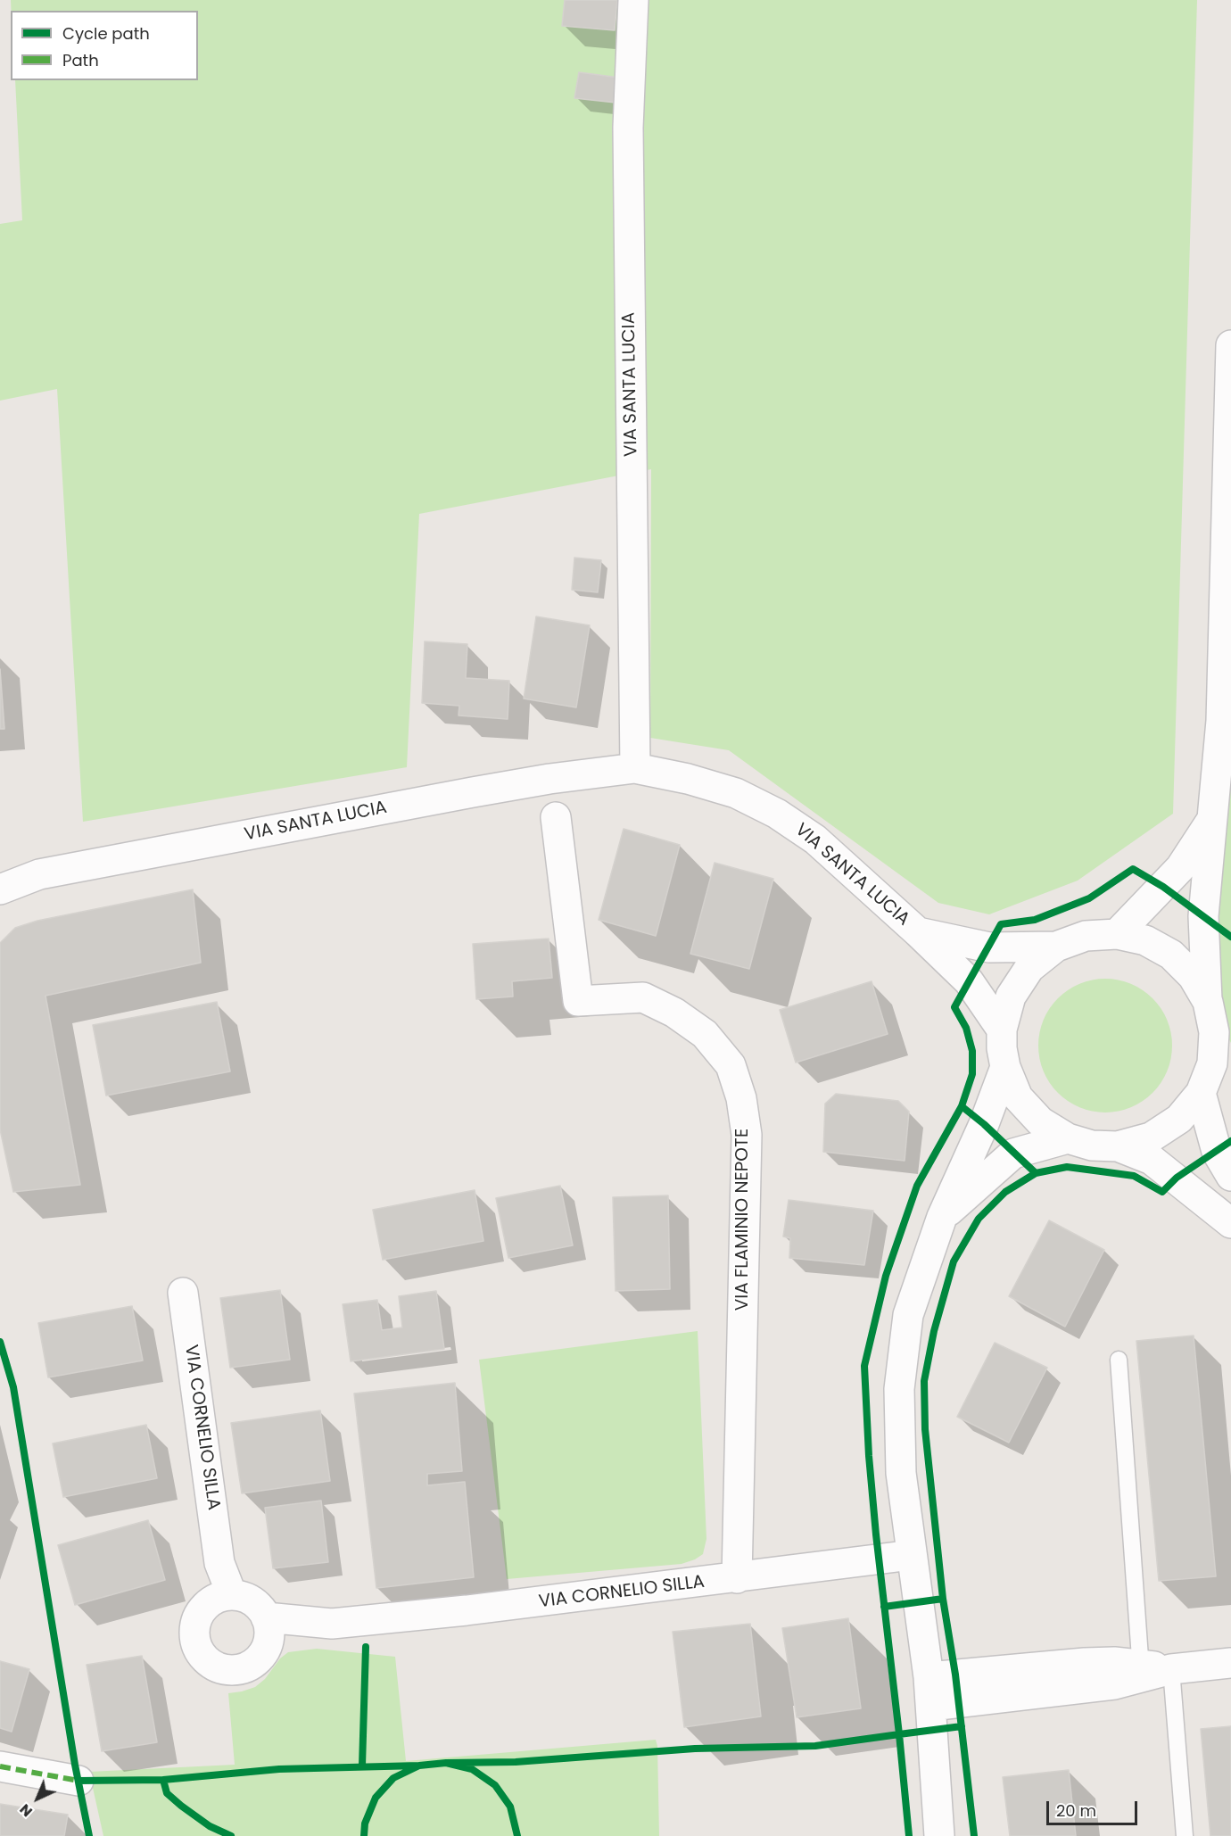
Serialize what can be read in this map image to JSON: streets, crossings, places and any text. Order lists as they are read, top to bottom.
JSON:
{
  "streets": {
    "street": ["VIA SANTA LUCIA", "VIA FLAMINIO NEPOTE", "VIA CORNELIO SILLA"]
  },
  "crossings": [
    ["VIA FLAMINIO NEPOTE", "VIA CORNELIO SILLA"]
  ],
  "legend": ["Cycle path", "Path"],
  "scale_bar": "20 m",
  "north": "bottom left"
}
